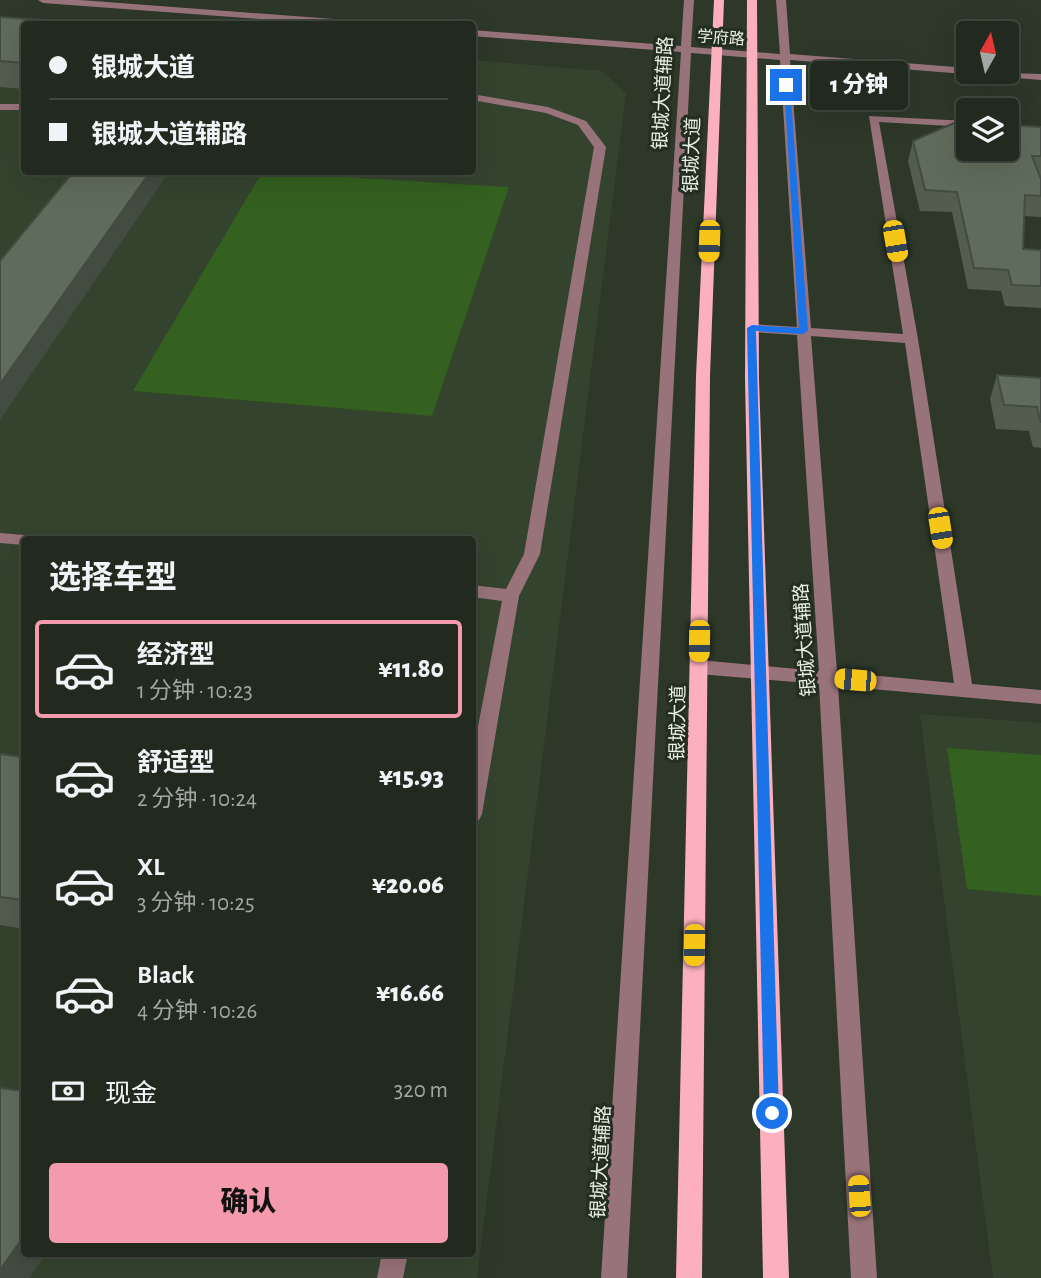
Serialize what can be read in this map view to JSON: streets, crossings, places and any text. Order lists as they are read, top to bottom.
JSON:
{
  "streets": {
    "main road": ["银城大道"],
    "street": ["学府路", "银城大道辅路"]
  },
  "crossings": [
    ["学府路", "银城大道辅路"],
    ["学府路", "银城大道"]
  ],
  "north": "top",
  "page": {
    "banner": ["银城大道", "银城大道辅路"],
    "bubble": "1 分钟",
    "heading": "选择车型",
    "list": [
      {
        "name": "经济型",
        "note": "1 分钟 · 10:23",
        "value": "¥11.80"
      },
      {
        "name": "舒适型",
        "note": "2 分钟 · 10:24",
        "value": "¥15.93"
      },
      {
        "name": "XL",
        "note": "3 分钟 · 10:25",
        "value": "¥20.06"
      },
      {
        "name": "Black",
        "note": "4 分钟 · 10:26",
        "value": "¥16.66"
      }
    ],
    "pay": ["现金", "320 m"],
    "buttons": "确认"
  }
}
